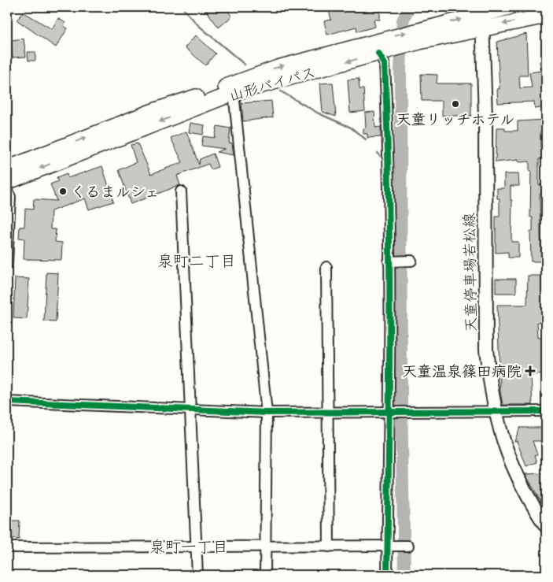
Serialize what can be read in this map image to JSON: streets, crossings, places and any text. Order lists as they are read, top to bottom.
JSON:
{
  "streets": {
    "highway": ["山形バイパス"],
    "main road": ["天童停車場若松線"]
  },
  "crossings": [
    ["山形バイパス", "天童停車場若松線"]
  ],
  "districts": ["泉町二丁目", "泉町一丁目"],
  "places": {
    "other": ["天童リッチホテル", "くるまルシェ"],
    "health": ["天童温泉篠田病院"]
  }
}
